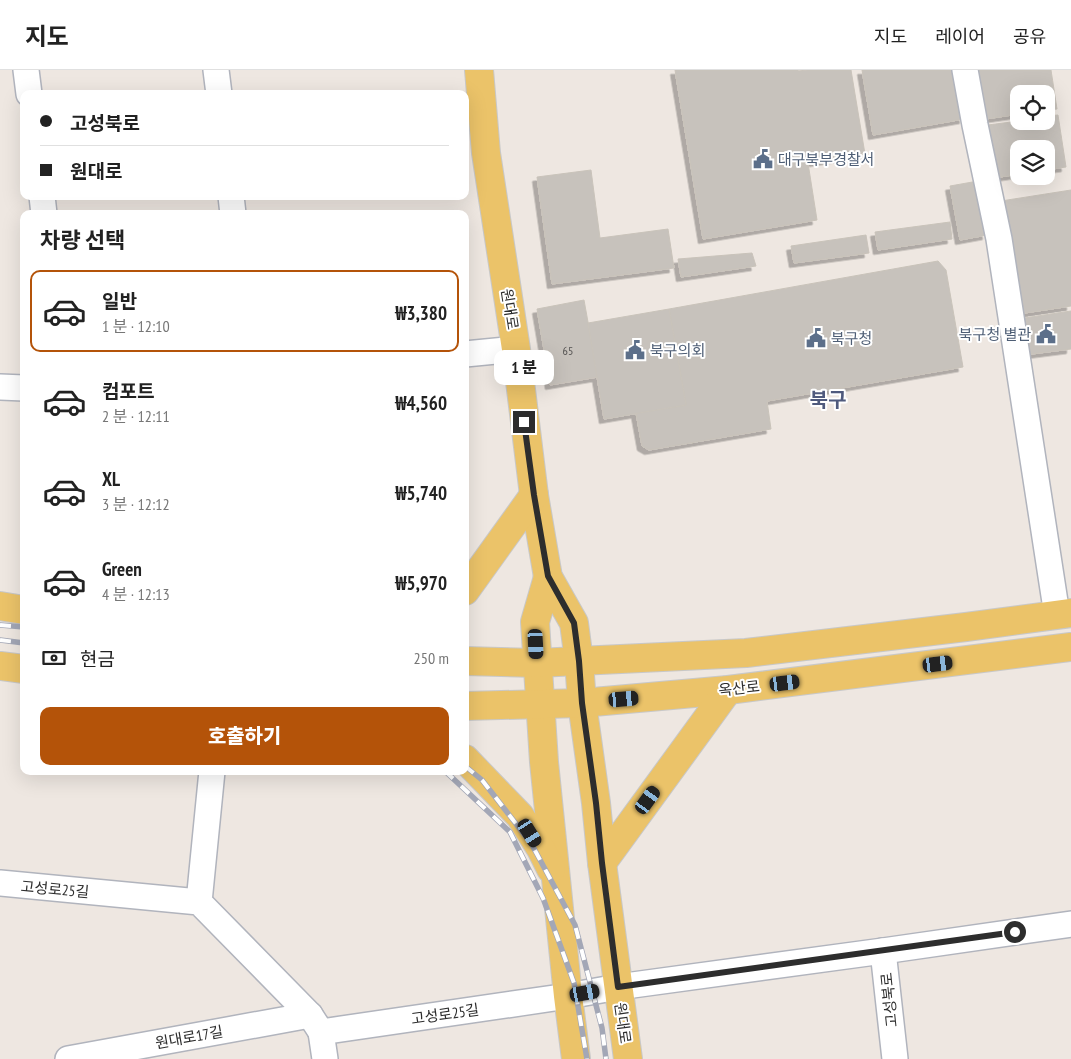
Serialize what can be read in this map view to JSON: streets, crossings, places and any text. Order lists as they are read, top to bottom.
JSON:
{
  "streets": {
    "main road": ["원대로", "옥산로"],
    "street": ["고성로25길", "고성북로", "원대로17길"]
  },
  "crossings": [
    ["원대로", "옥산로"],
    ["원대로", "고성로25길"],
    ["고성로25길", "고성북로"],
    ["고성로25길", "원대로17길"]
  ],
  "districts": ["북구"],
  "places": {
    "public building": [
      "대구북부경찰서",
      "북구청 별관",
      "북구청",
      "북구의회"
    ]
  },
  "house_numbers": ["65"],
  "page": {
    "header": "지도",
    "nav": ["지도", "레이어", "공유"],
    "banner": ["고성북로", "원대로"],
    "heading": "차량 선택",
    "list": [
      {
        "name": "일반",
        "note": "1 분 · 12:10",
        "value": "₩3,380"
      },
      {
        "name": "컴포트",
        "note": "2 분 · 12:11",
        "value": "₩4,560"
      },
      {
        "name": "XL",
        "note": "3 분 · 12:12",
        "value": "₩5,740"
      },
      {
        "name": "Green",
        "note": "4 분 · 12:13",
        "value": "₩5,970"
      }
    ],
    "bubble": "1 분",
    "pay": ["현금", "250 m"],
    "buttons": "호출하기"
  }
}
